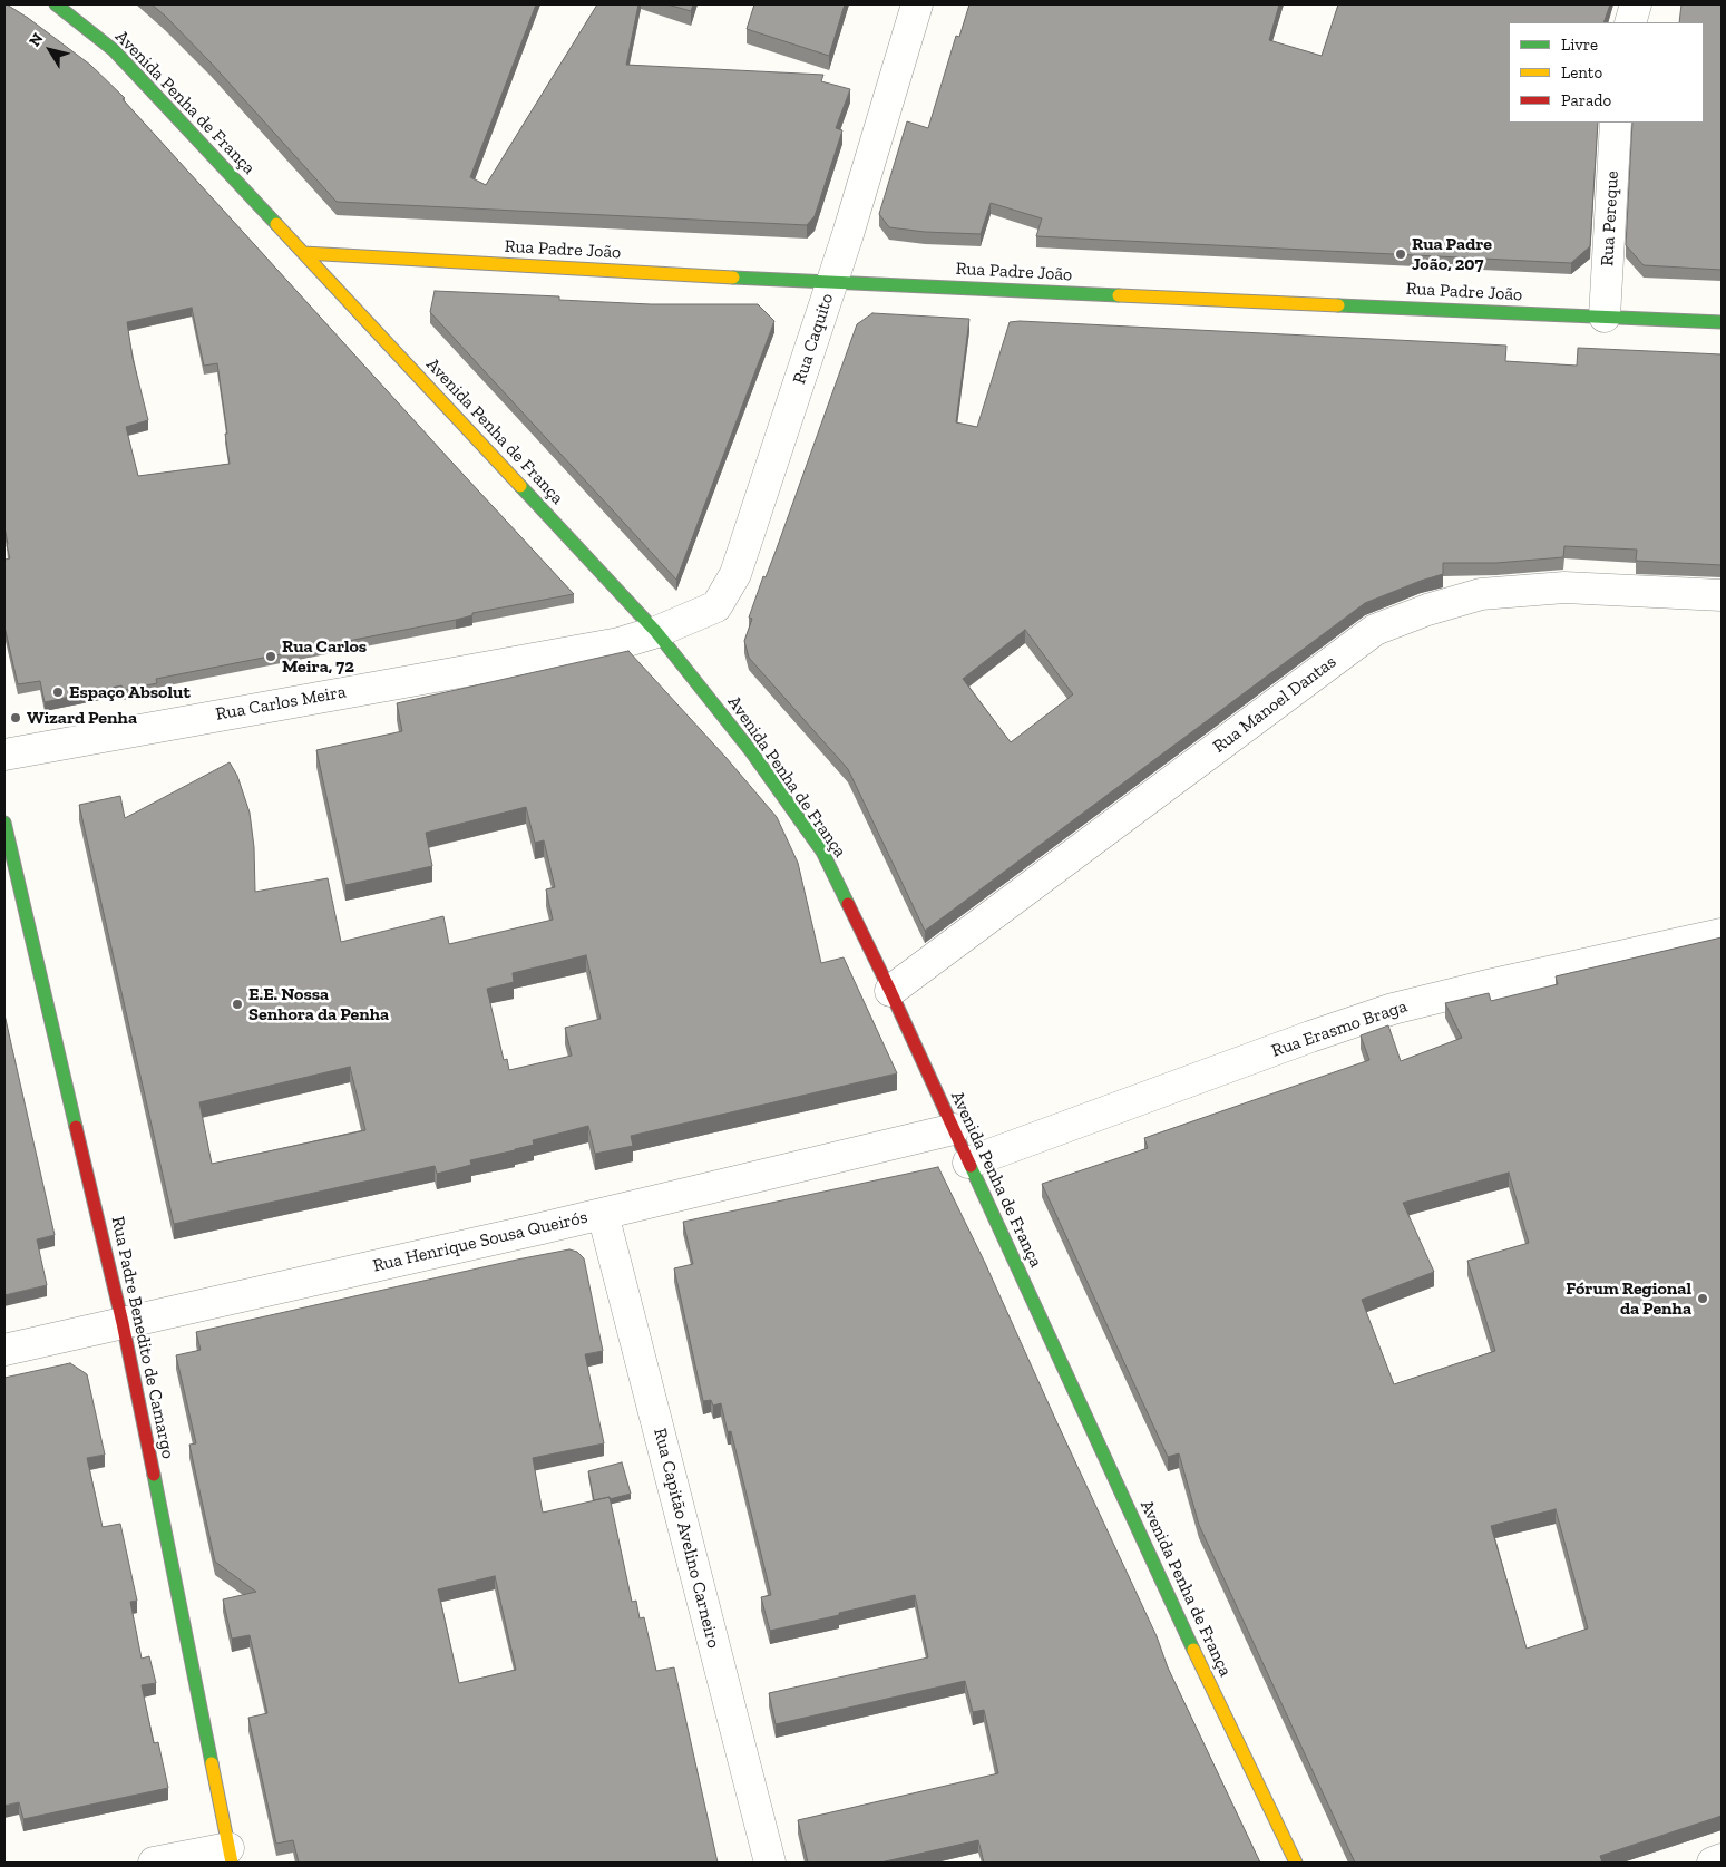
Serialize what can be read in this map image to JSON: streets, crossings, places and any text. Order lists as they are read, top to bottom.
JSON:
{
  "streets": {
    "main road": ["Avenida Penha de França", "Rua Padre João", "Rua Padre Benedito de Camargo"],
    "street": [
      "Rua Pereque",
      "Rua Caquito",
      "Rua Carlos Meira",
      "Rua Manoel Dantas",
      "Rua Erasmo Braga",
      "Rua Henrique Sousa Queirós",
      "Rua Capitão Avelino Carneiro"
    ]
  },
  "crossings": [
    ["Avenida Penha de França", "Rua Padre João"],
    ["Avenida Penha de França", "Rua Caquito"],
    ["Avenida Penha de França", "Rua Carlos Meira"],
    ["Avenida Penha de França", "Rua Manoel Dantas"],
    ["Avenida Penha de França", "Rua Erasmo Braga"],
    ["Avenida Penha de França", "Rua Henrique Sousa Queirós"],
    ["Rua Pereque", "Rua Padre João"],
    ["Rua Padre João", "Rua Caquito"],
    ["Rua Caquito", "Rua Carlos Meira"],
    ["Rua Henrique Sousa Queirós", "Rua Padre Benedito de Camargo"],
    ["Rua Henrique Sousa Queirós", "Rua Capitão Avelino Carneiro"]
  ],
  "places": [
    "Rua Padre João, 207",
    "Rua Carlos Meira, 72",
    "Espaço Absolut",
    "Wizard Penha",
    "E.E. Nossa Senhora da Penha",
    "Fórum Regional da Penha"
  ],
  "legend": ["Livre", "Lento", "Parado"],
  "north": "top left"
}
